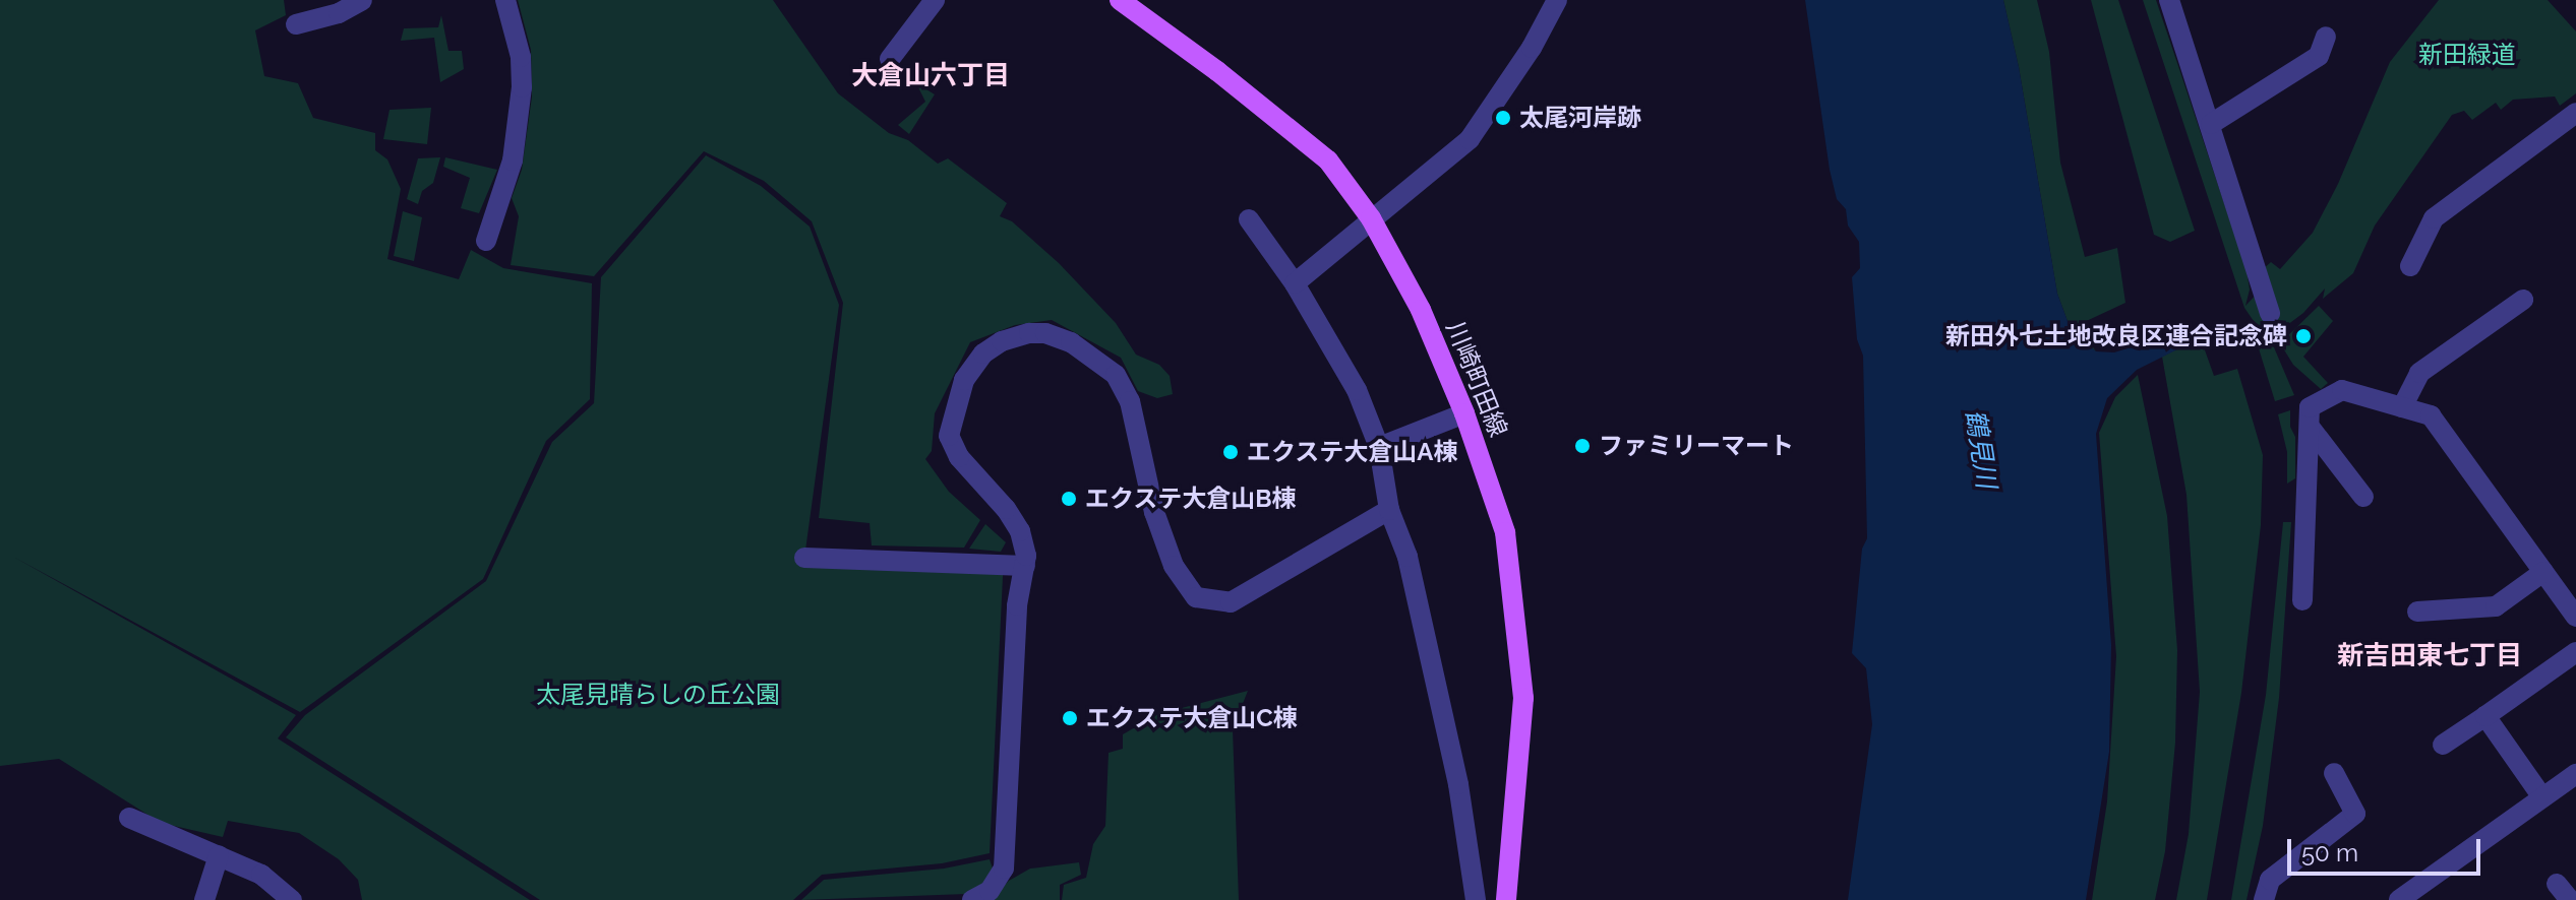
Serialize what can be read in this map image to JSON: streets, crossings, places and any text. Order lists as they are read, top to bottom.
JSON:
{
  "streets": {
    "main road": ["川崎町田線"]
  },
  "districts": ["大倉山六丁目", "新吉田東七丁目"],
  "water": ["鶴見川"],
  "parks": ["新田緑道", "太尾見晴らしの丘公園"],
  "places": [
    "太尾河岸跡",
    "新田外七土地改良区連合記念碑",
    "ファミリーマート",
    "エクステ大倉山A棟",
    "エクステ大倉山B棟",
    "エクステ大倉山C棟"
  ],
  "scale_bar": "50 m"
}
